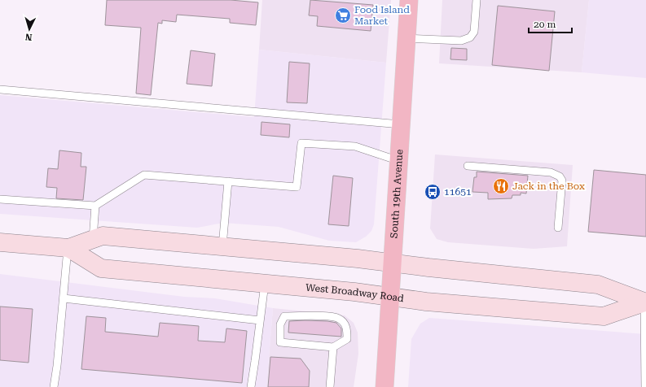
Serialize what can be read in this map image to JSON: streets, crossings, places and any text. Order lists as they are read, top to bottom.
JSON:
{
  "streets": {
    "main road": ["South 19th Avenue", "West Broadway Road"]
  },
  "crossings": [
    ["South 19th Avenue", "West Broadway Road"]
  ],
  "places": {
    "supermarket": ["Food Island Market"],
    "restaurant": ["Jack in the Box"],
    "bus stop": ["11651"]
  },
  "scale_bar": "20 m",
  "north": "bottom"
}
